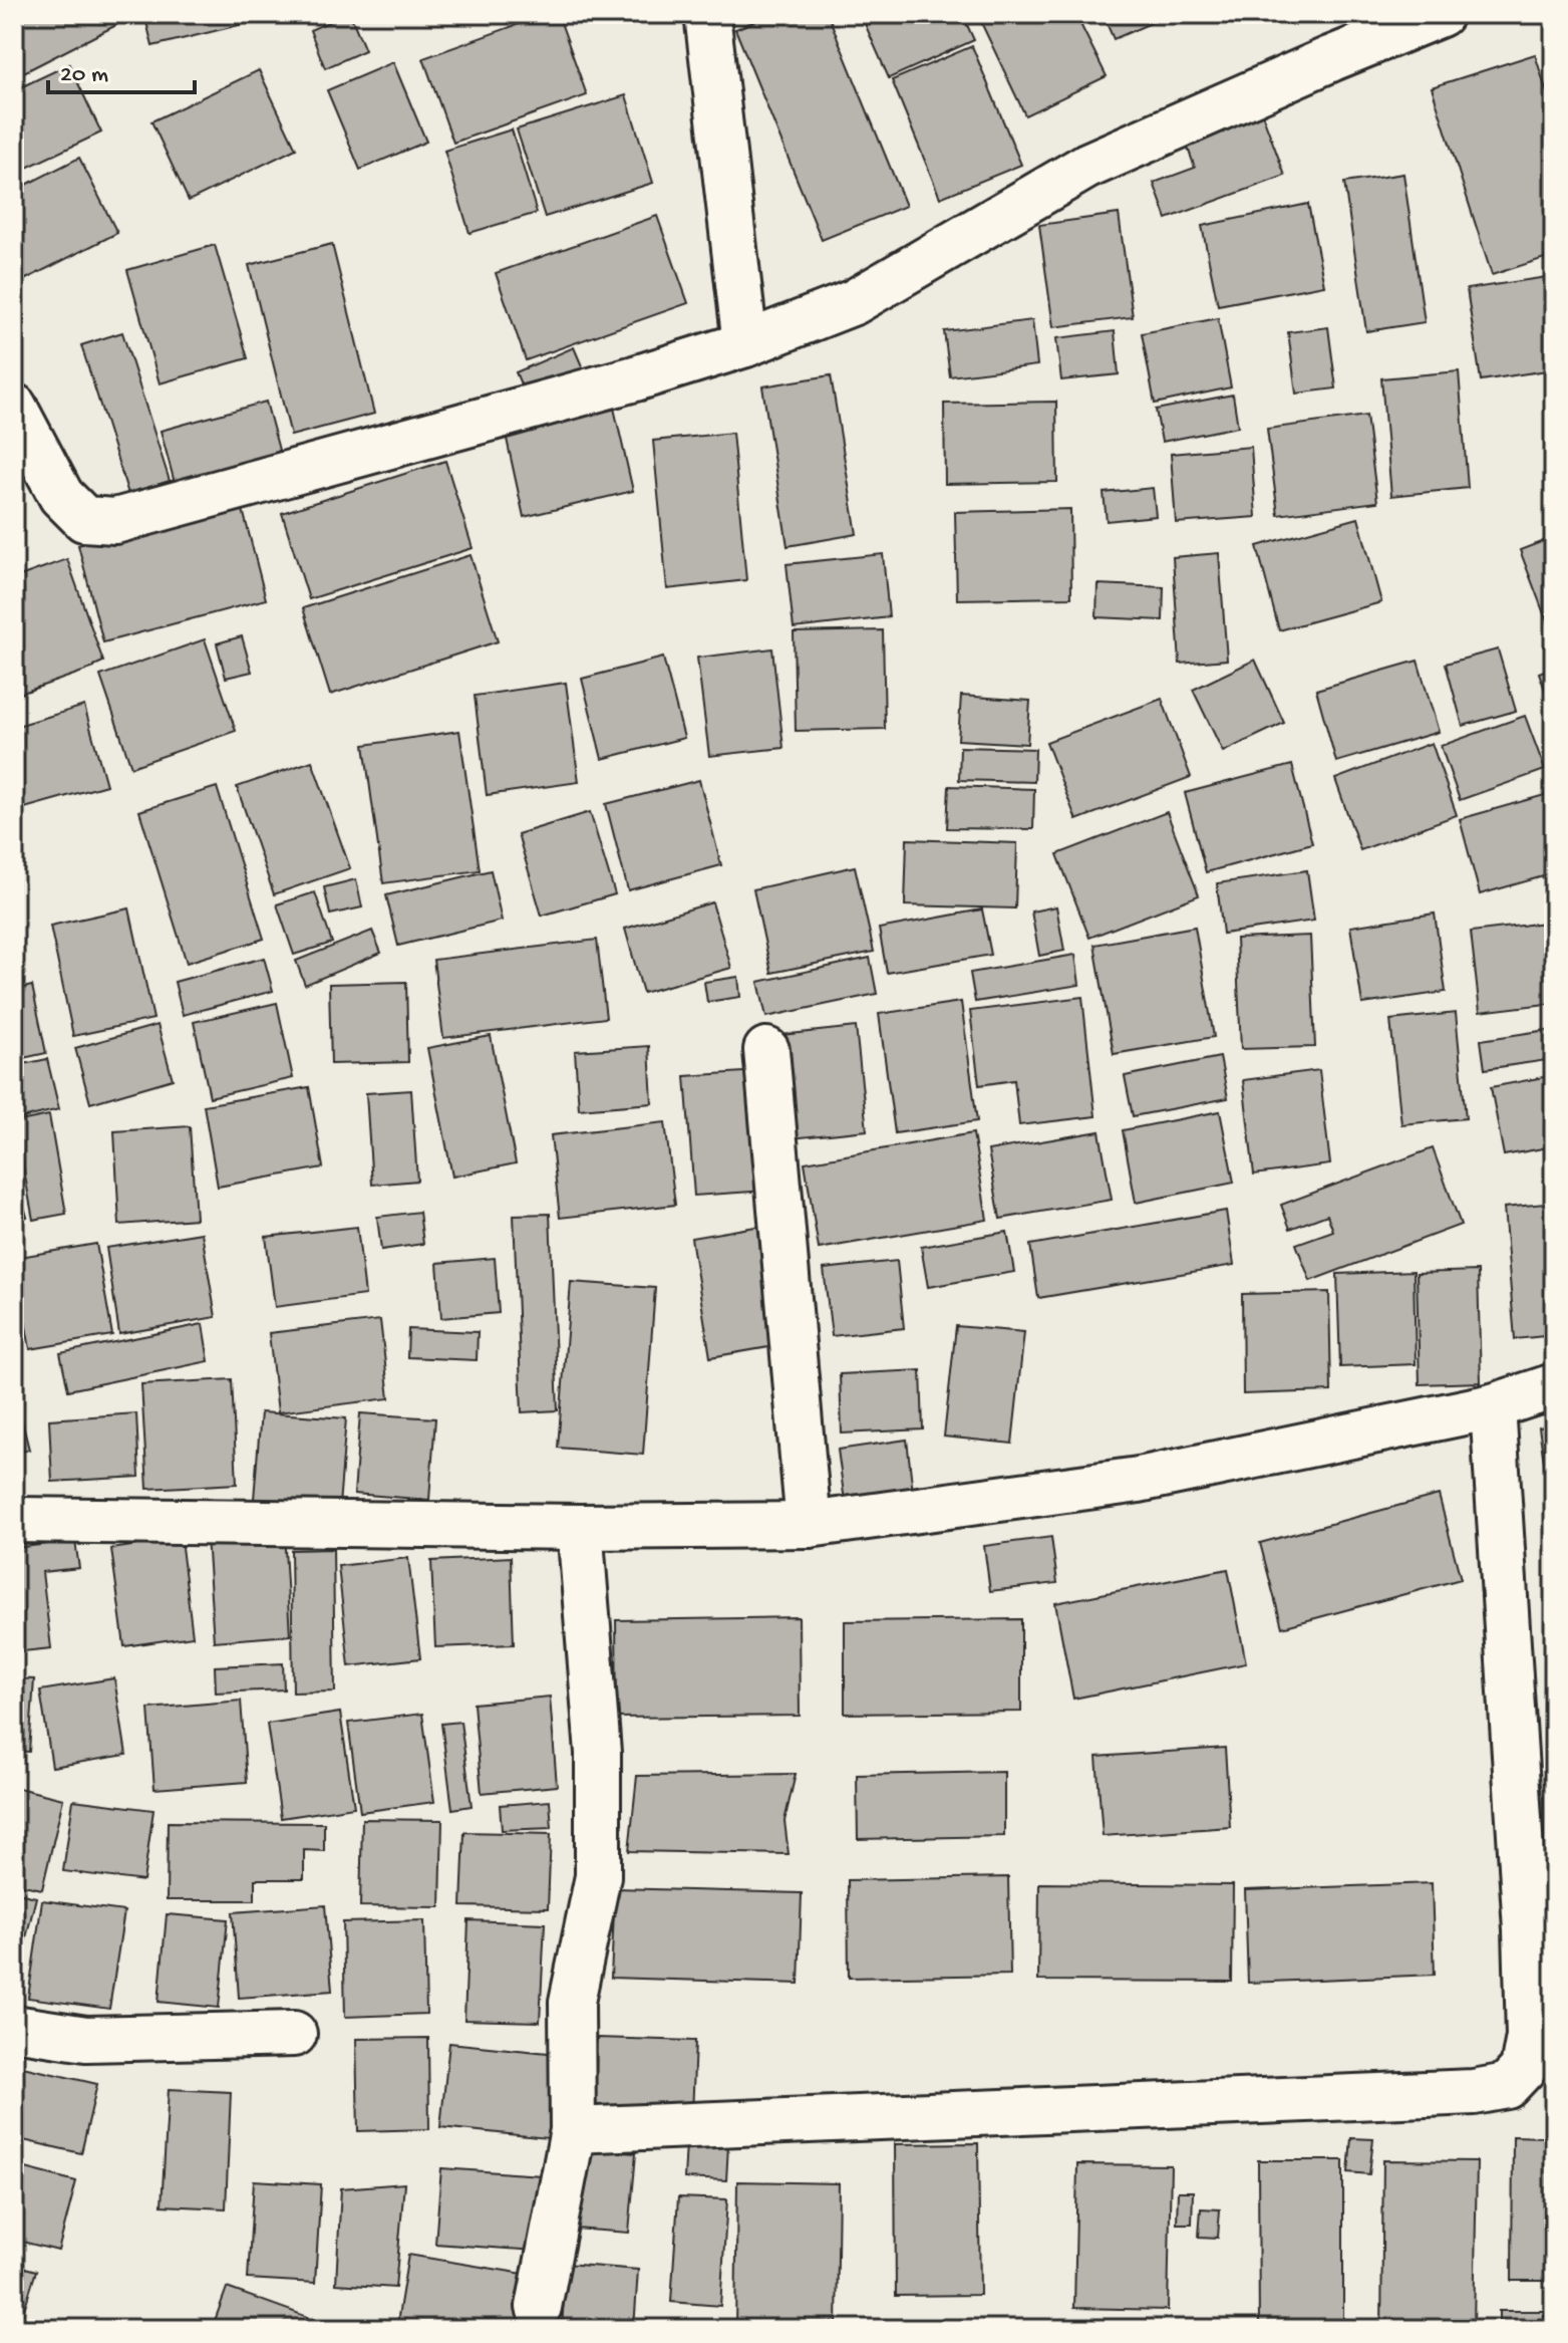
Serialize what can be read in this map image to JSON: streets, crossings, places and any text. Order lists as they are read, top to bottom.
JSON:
{
  "scale_bar": "20 m"
}
